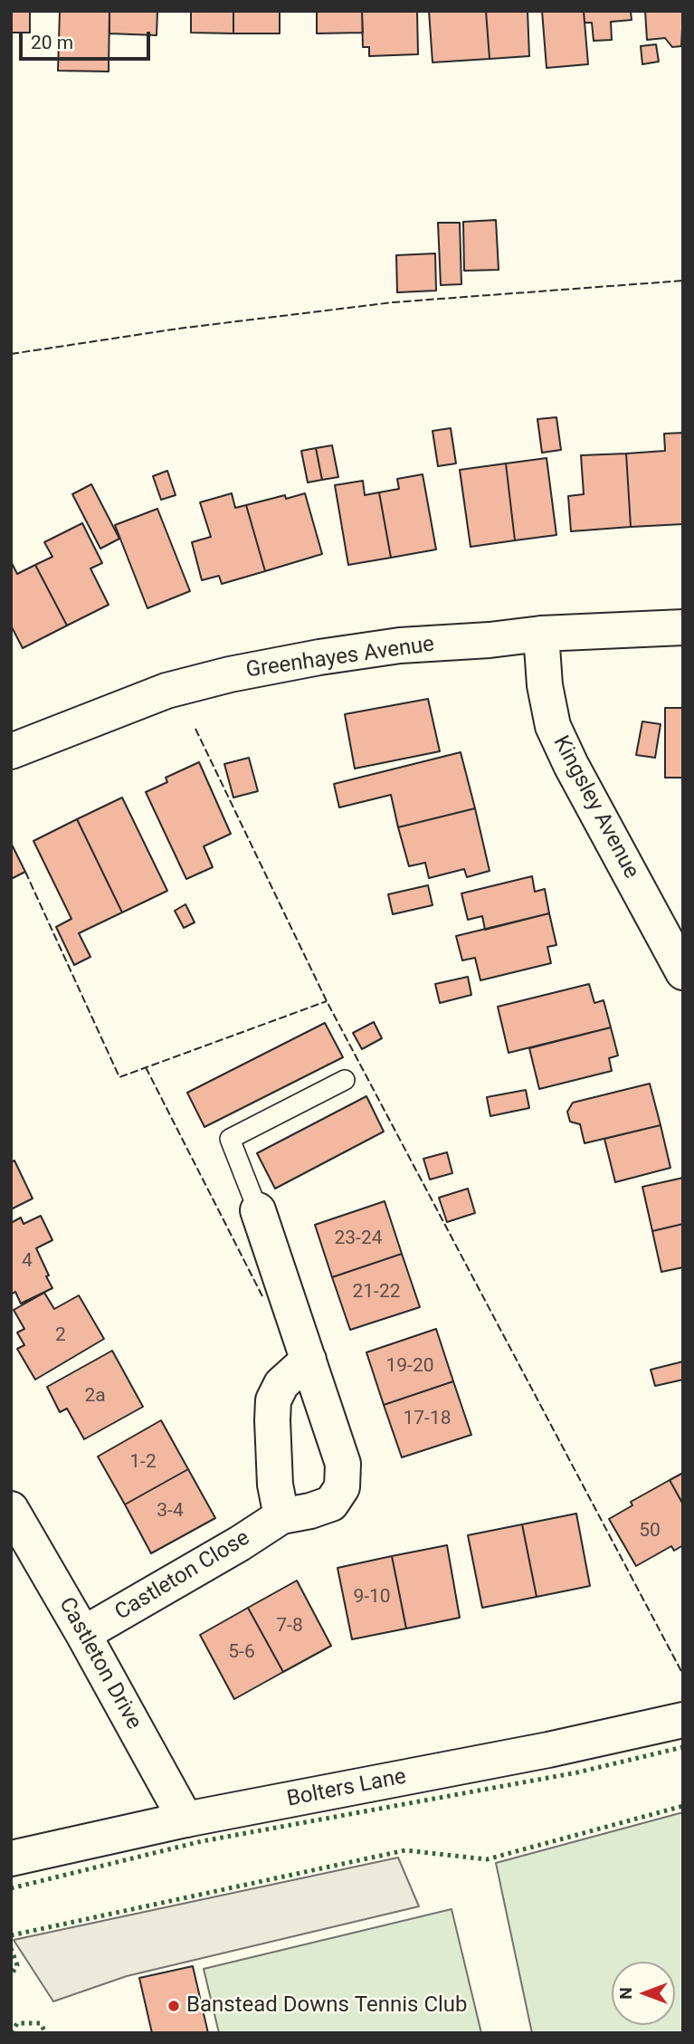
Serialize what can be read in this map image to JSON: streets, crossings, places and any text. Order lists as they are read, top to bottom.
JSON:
{
  "streets": {
    "street": [
      "Greenhayes Avenue",
      "Kingsley Avenue",
      "Castleton Close",
      "Castleton Drive",
      "Bolters Lane"
    ]
  },
  "crossings": [
    ["Greenhayes Avenue", "Kingsley Avenue"],
    ["Castleton Close", "Castleton Drive"],
    ["Castleton Drive", "Bolters Lane"]
  ],
  "places": ["Banstead Downs Tennis Club"],
  "house_numbers": [
    "23-24",
    "4",
    "21-22",
    "2",
    "19-20",
    "2a",
    "17-18",
    "1-2",
    "3-4",
    "50",
    "9-10",
    "7-8",
    "5-6"
  ],
  "scale_bar": "20 m",
  "north": "left"
}
